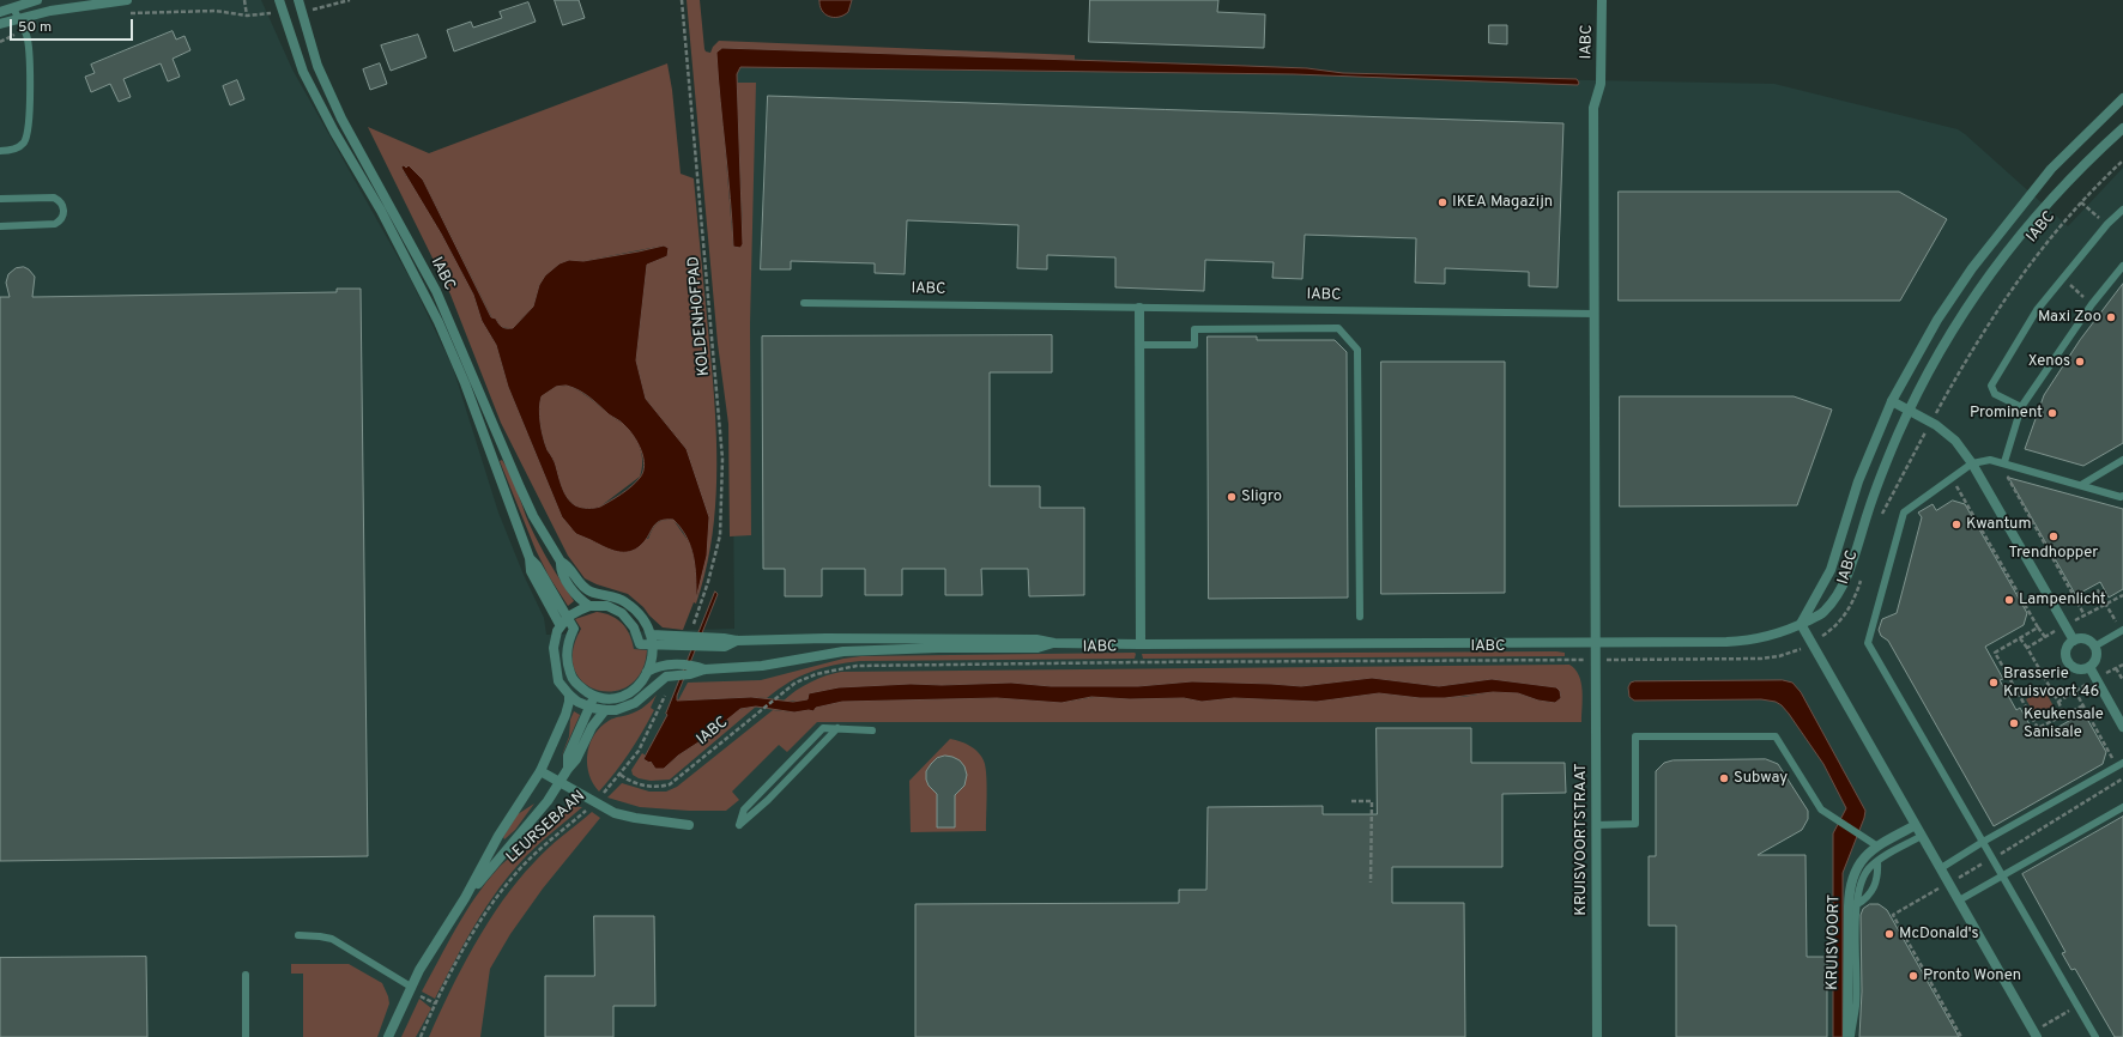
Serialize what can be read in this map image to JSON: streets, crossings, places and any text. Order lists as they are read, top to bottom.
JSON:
{
  "streets": {
    "street": [
      "IABC",
      "LEURSEBAAN",
      "KRUISVOORTSTRAAT",
      "KRUISVOORT"
    ],
    "path": ["KOLDENHOFPAD"]
  },
  "crossings": [
    ["IABC", "LEURSEBAAN"],
    ["IABC", "KRUISVOORTSTRAAT"]
  ],
  "places": [
    "IKEA Magazijn",
    "Maxi Zoo",
    "Xenos",
    "Prominent",
    "Sligro",
    "Kwantum",
    "Trendhopper",
    "Lampenlicht",
    "Brasserie Kruisvoort 46",
    "Keukensale Sanisale",
    "Subway",
    "McDonald's",
    "Pronto Wonen"
  ],
  "scale_bar": "50 m"
}
